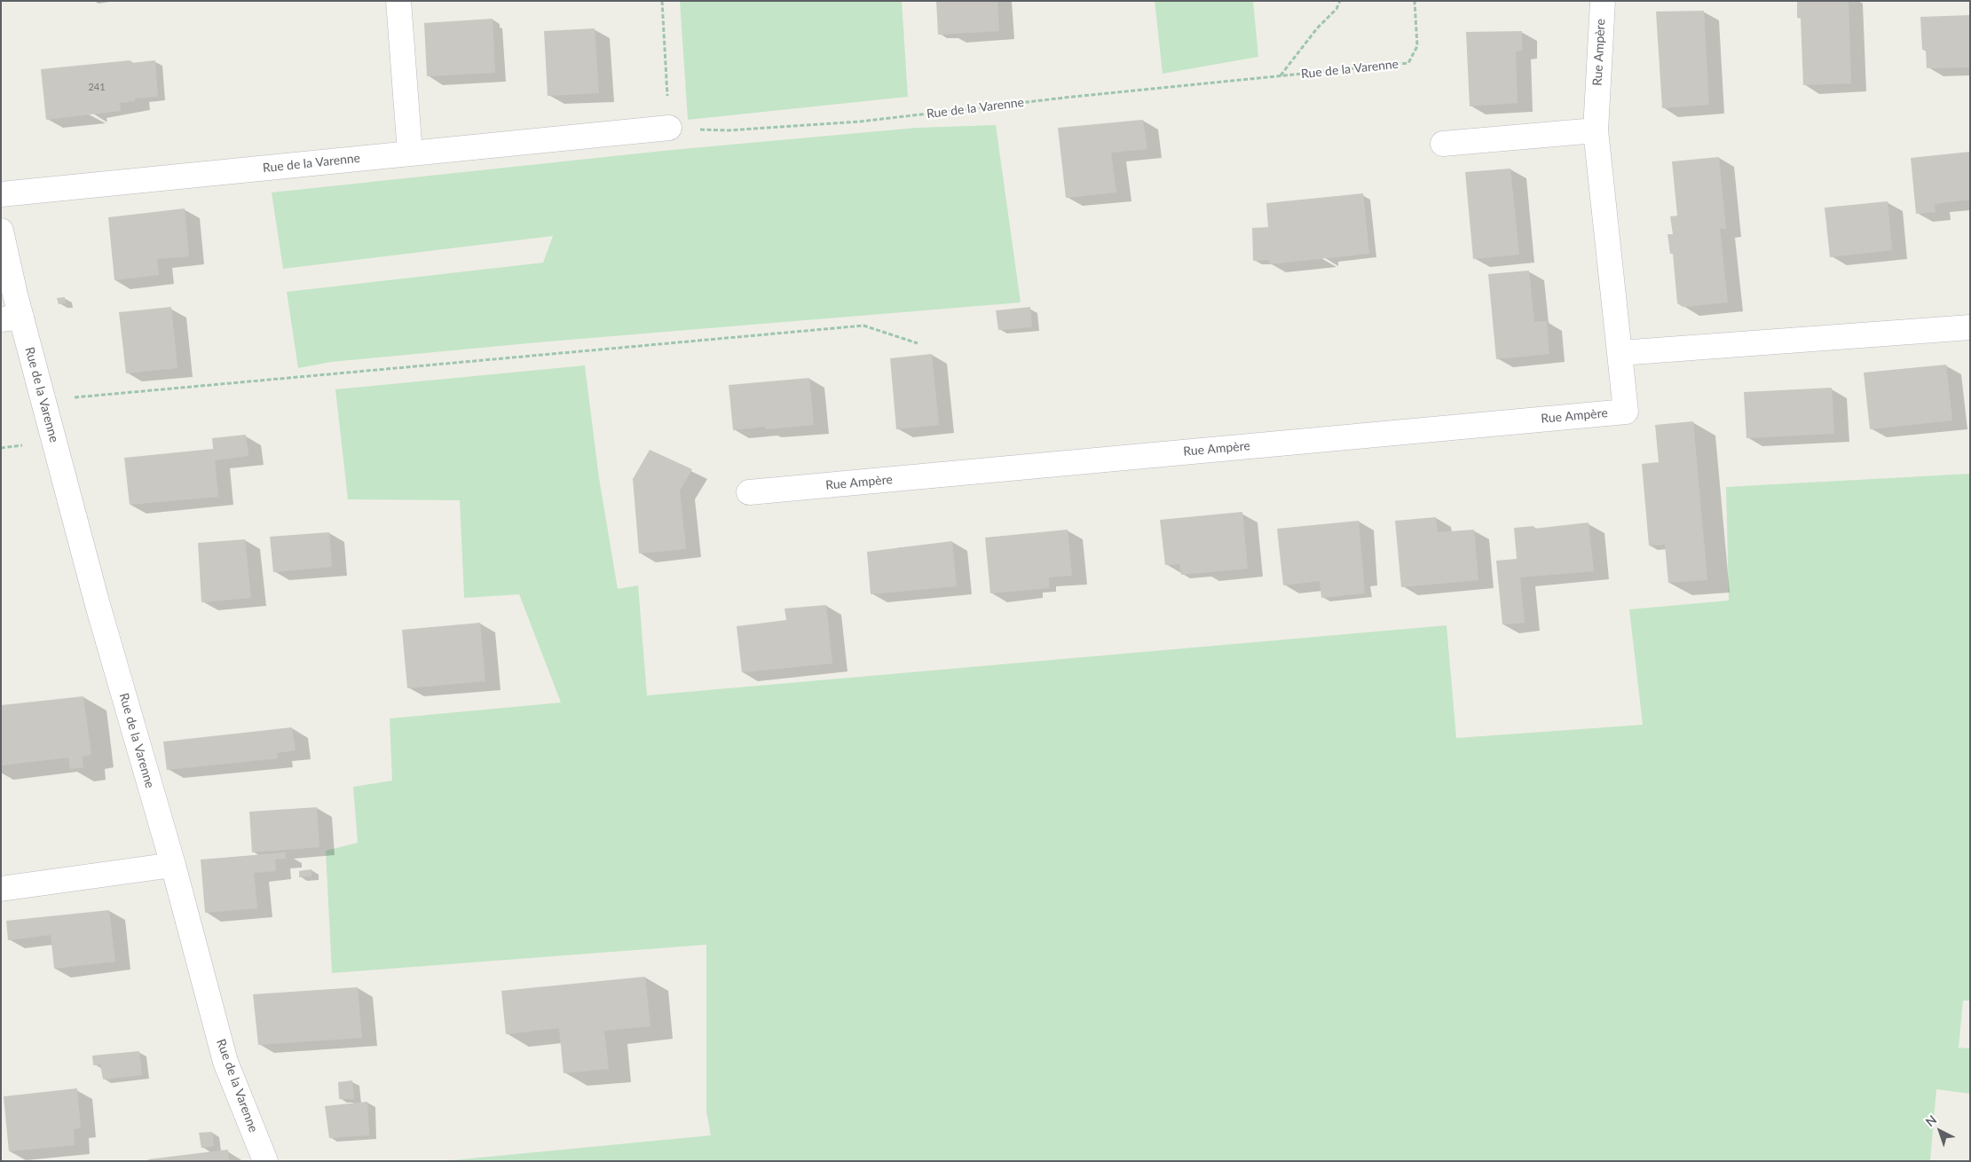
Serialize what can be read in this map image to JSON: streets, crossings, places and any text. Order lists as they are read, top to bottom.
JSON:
{
  "streets": {
    "street": ["Rue Ampère", "Rue de la Varenne"]
  },
  "house_numbers": ["241"],
  "north": "top left"
}
